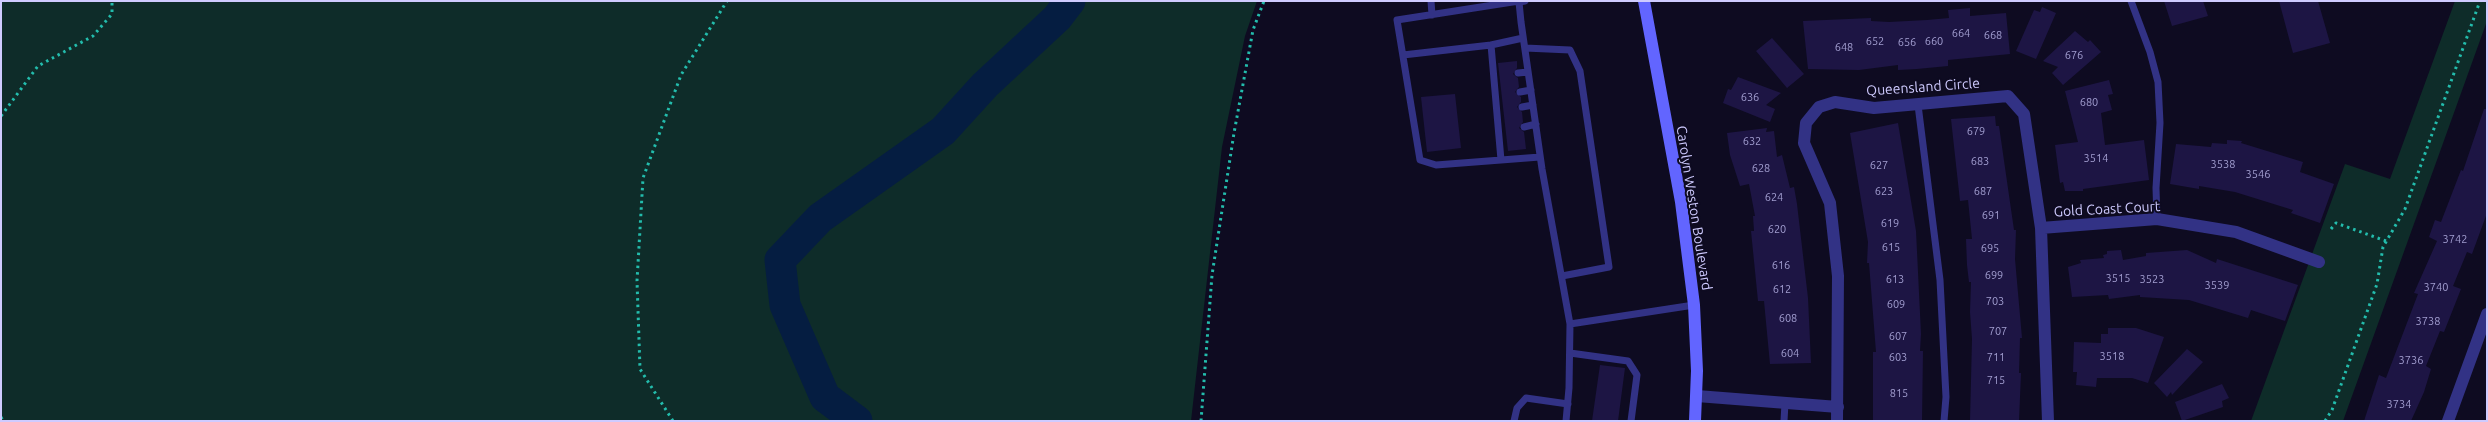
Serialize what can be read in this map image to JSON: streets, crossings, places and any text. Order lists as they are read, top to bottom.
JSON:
{
  "streets": {
    "street": ["Queensland Circle", "Carolyn Weston Boulevard", "Gold Coast Court"]
  },
  "crossings": [
    ["Queensland Circle", "Gold Coast Court"]
  ],
  "house_numbers": [
    "664",
    "668",
    "652",
    "660",
    "656",
    "648",
    "676",
    "636",
    "680",
    "679",
    "632",
    "3514",
    "683",
    "3538",
    "627",
    "628",
    "3546",
    "623",
    "687",
    "624",
    "691",
    "619",
    "620",
    "3742",
    "615",
    "695",
    "616",
    "699",
    "3515",
    "613",
    "3523",
    "3539",
    "3740",
    "612",
    "703",
    "609",
    "608",
    "3738",
    "707",
    "607",
    "604",
    "3518",
    "603",
    "711",
    "3736",
    "715",
    "815",
    "3734"
  ]
}
